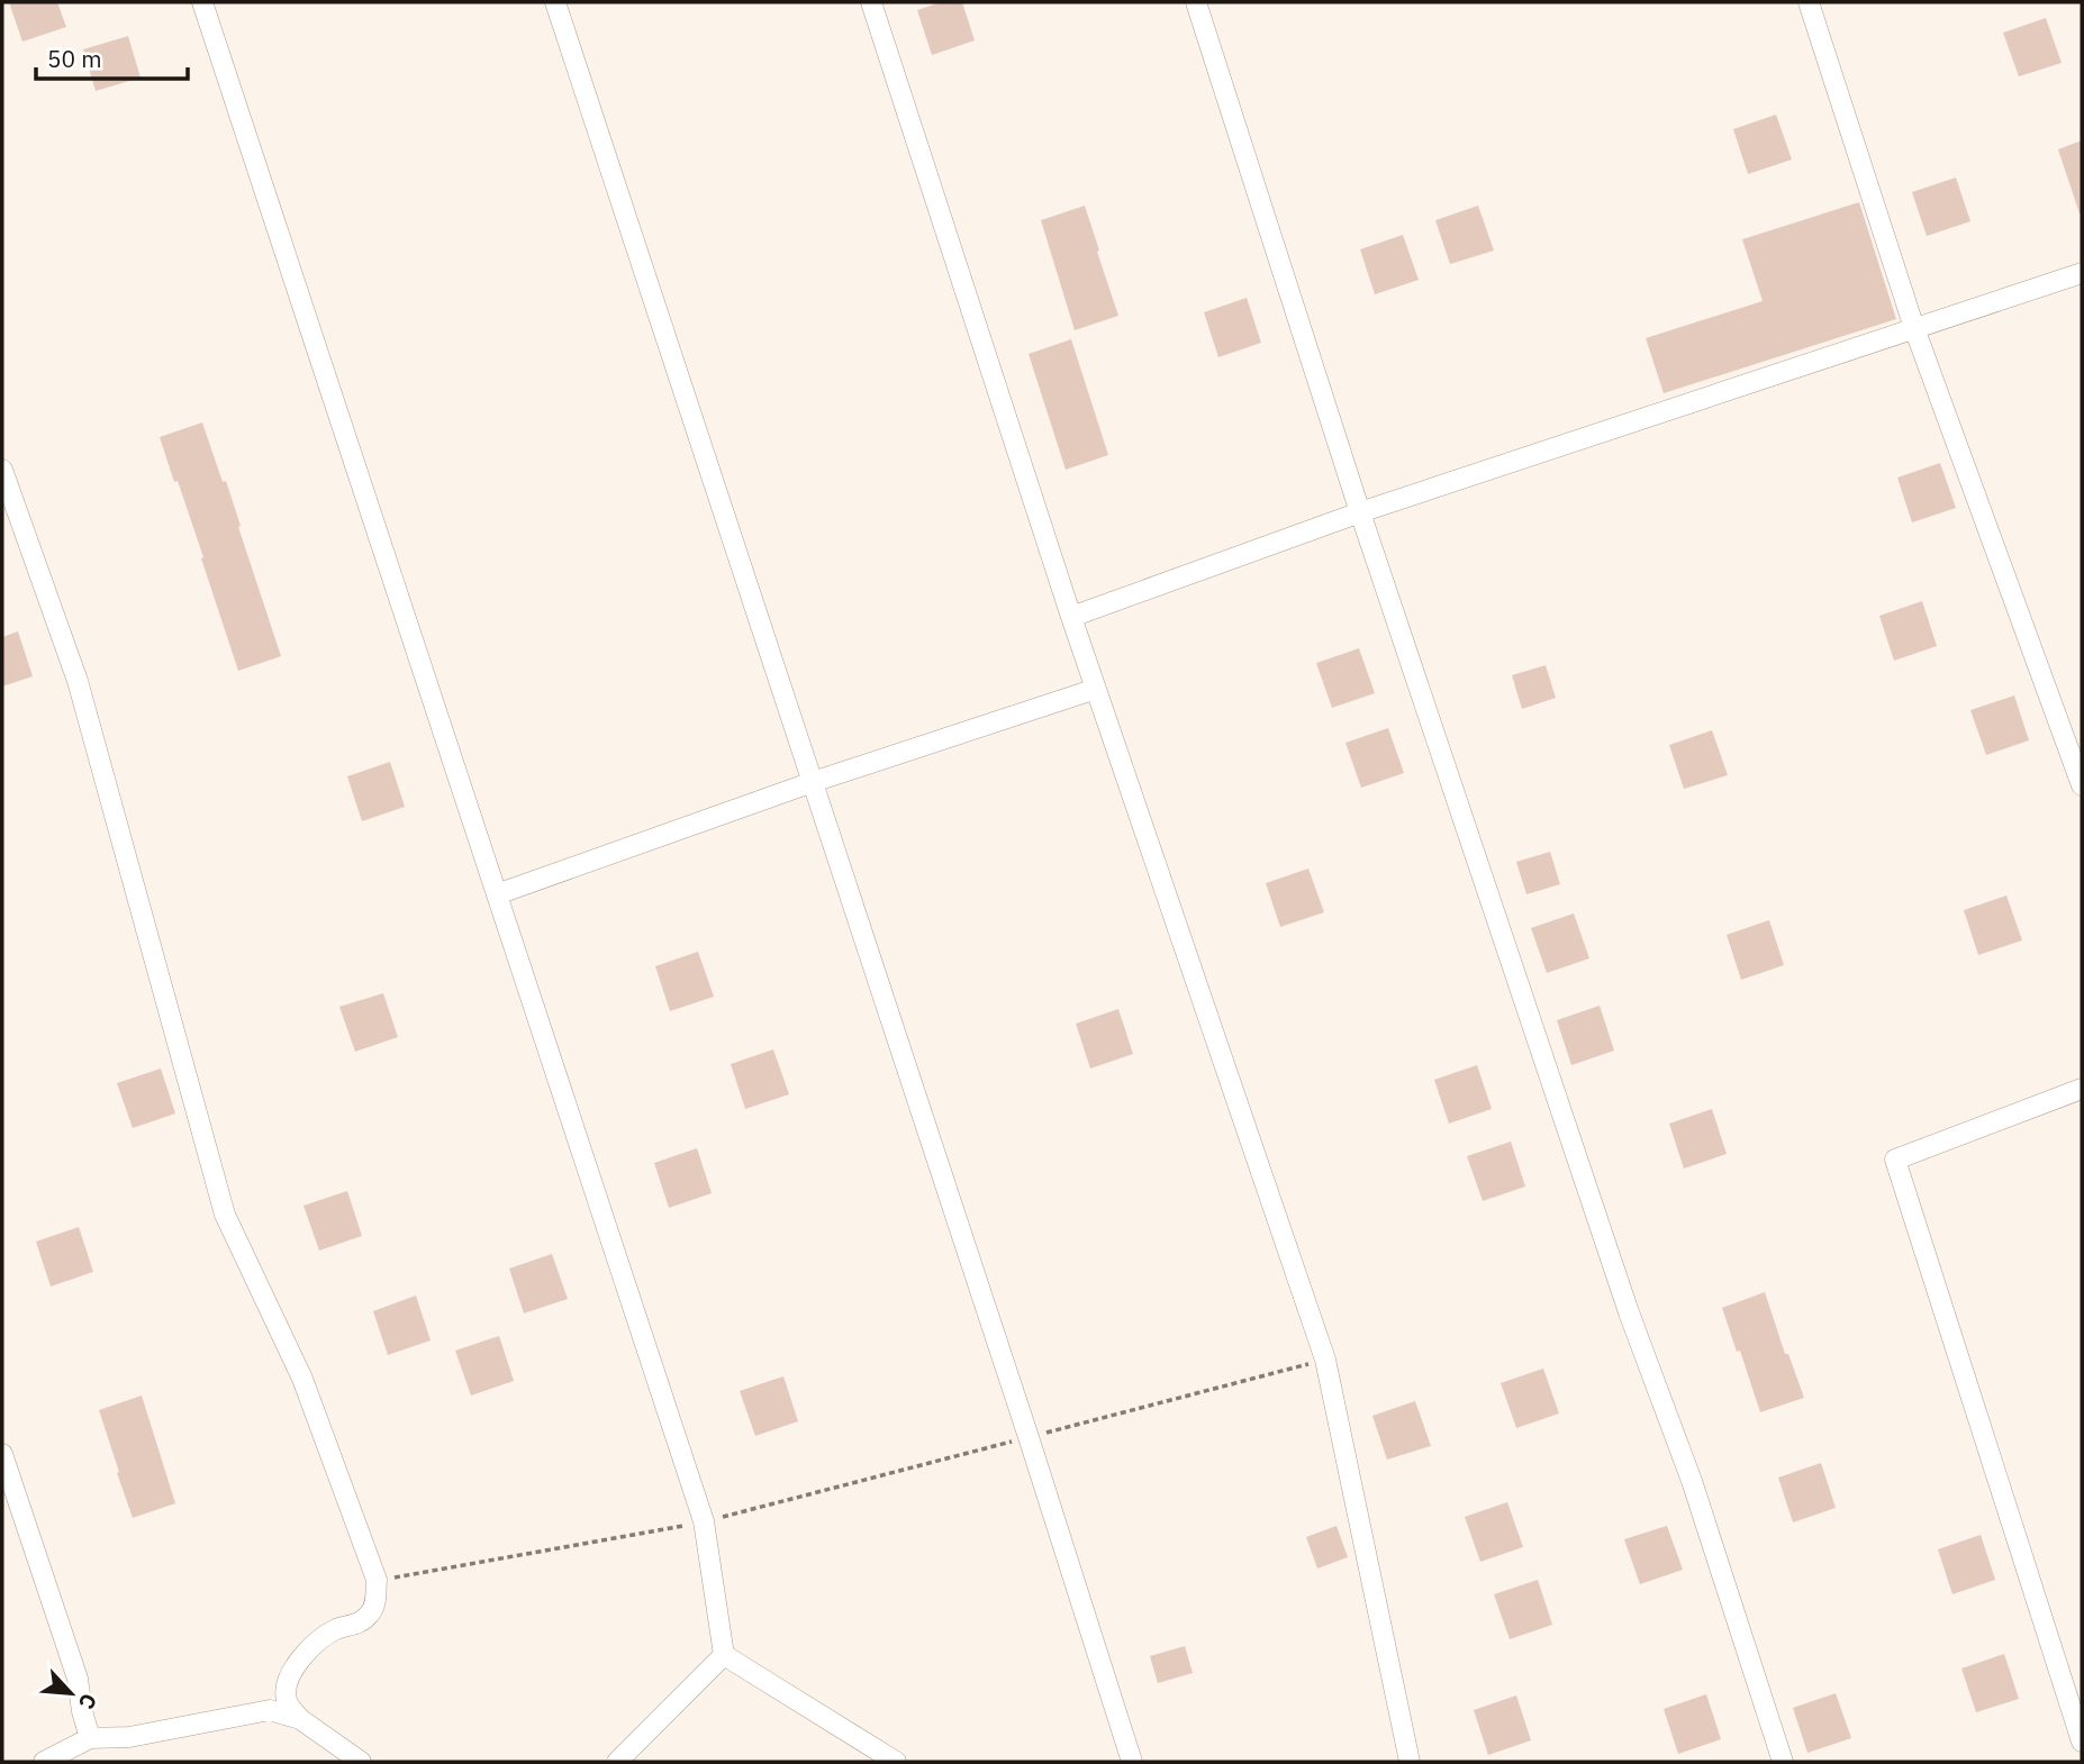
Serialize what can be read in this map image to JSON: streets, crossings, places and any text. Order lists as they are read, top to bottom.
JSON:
{
  "scale_bar": "50 m",
  "north": "bottom right"
}
